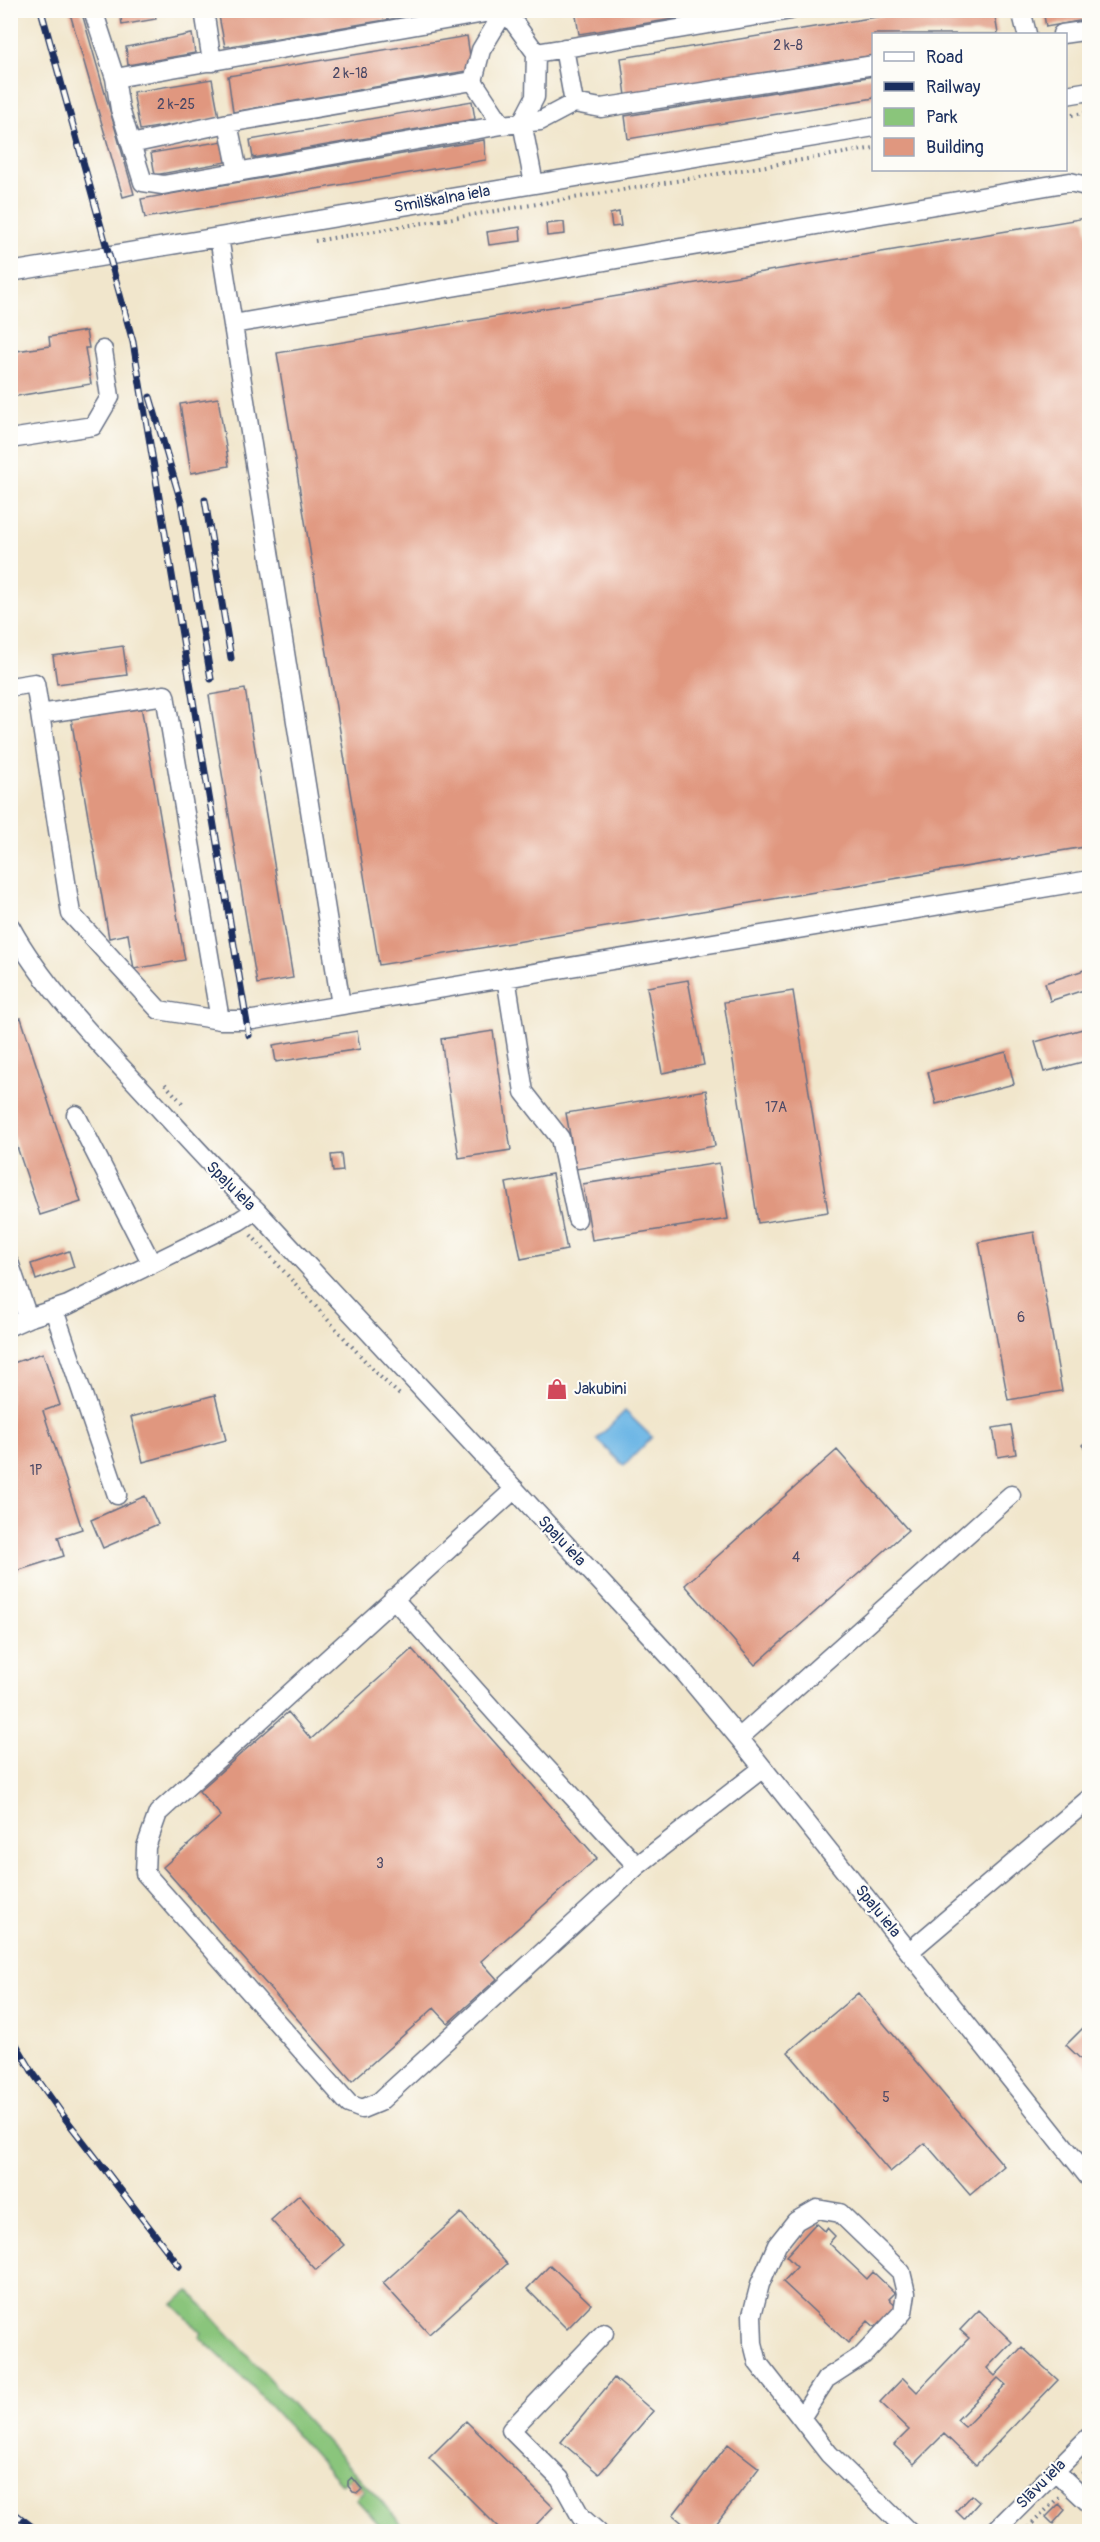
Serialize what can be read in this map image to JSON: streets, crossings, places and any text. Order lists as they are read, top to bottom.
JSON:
{
  "streets": {
    "street": ["Smilškalna iela", "Spaļu iela", "Slāvu iela"]
  },
  "places": {
    "shop": ["Jakubini"]
  },
  "house_numbers": [
    "2 k-8",
    "2 k-18",
    "2 k-25",
    "17A",
    "6",
    "1P",
    "4",
    "3",
    "5"
  ],
  "legend": [
    "Road",
    "Railway",
    "Park",
    "Building"
  ]
}
